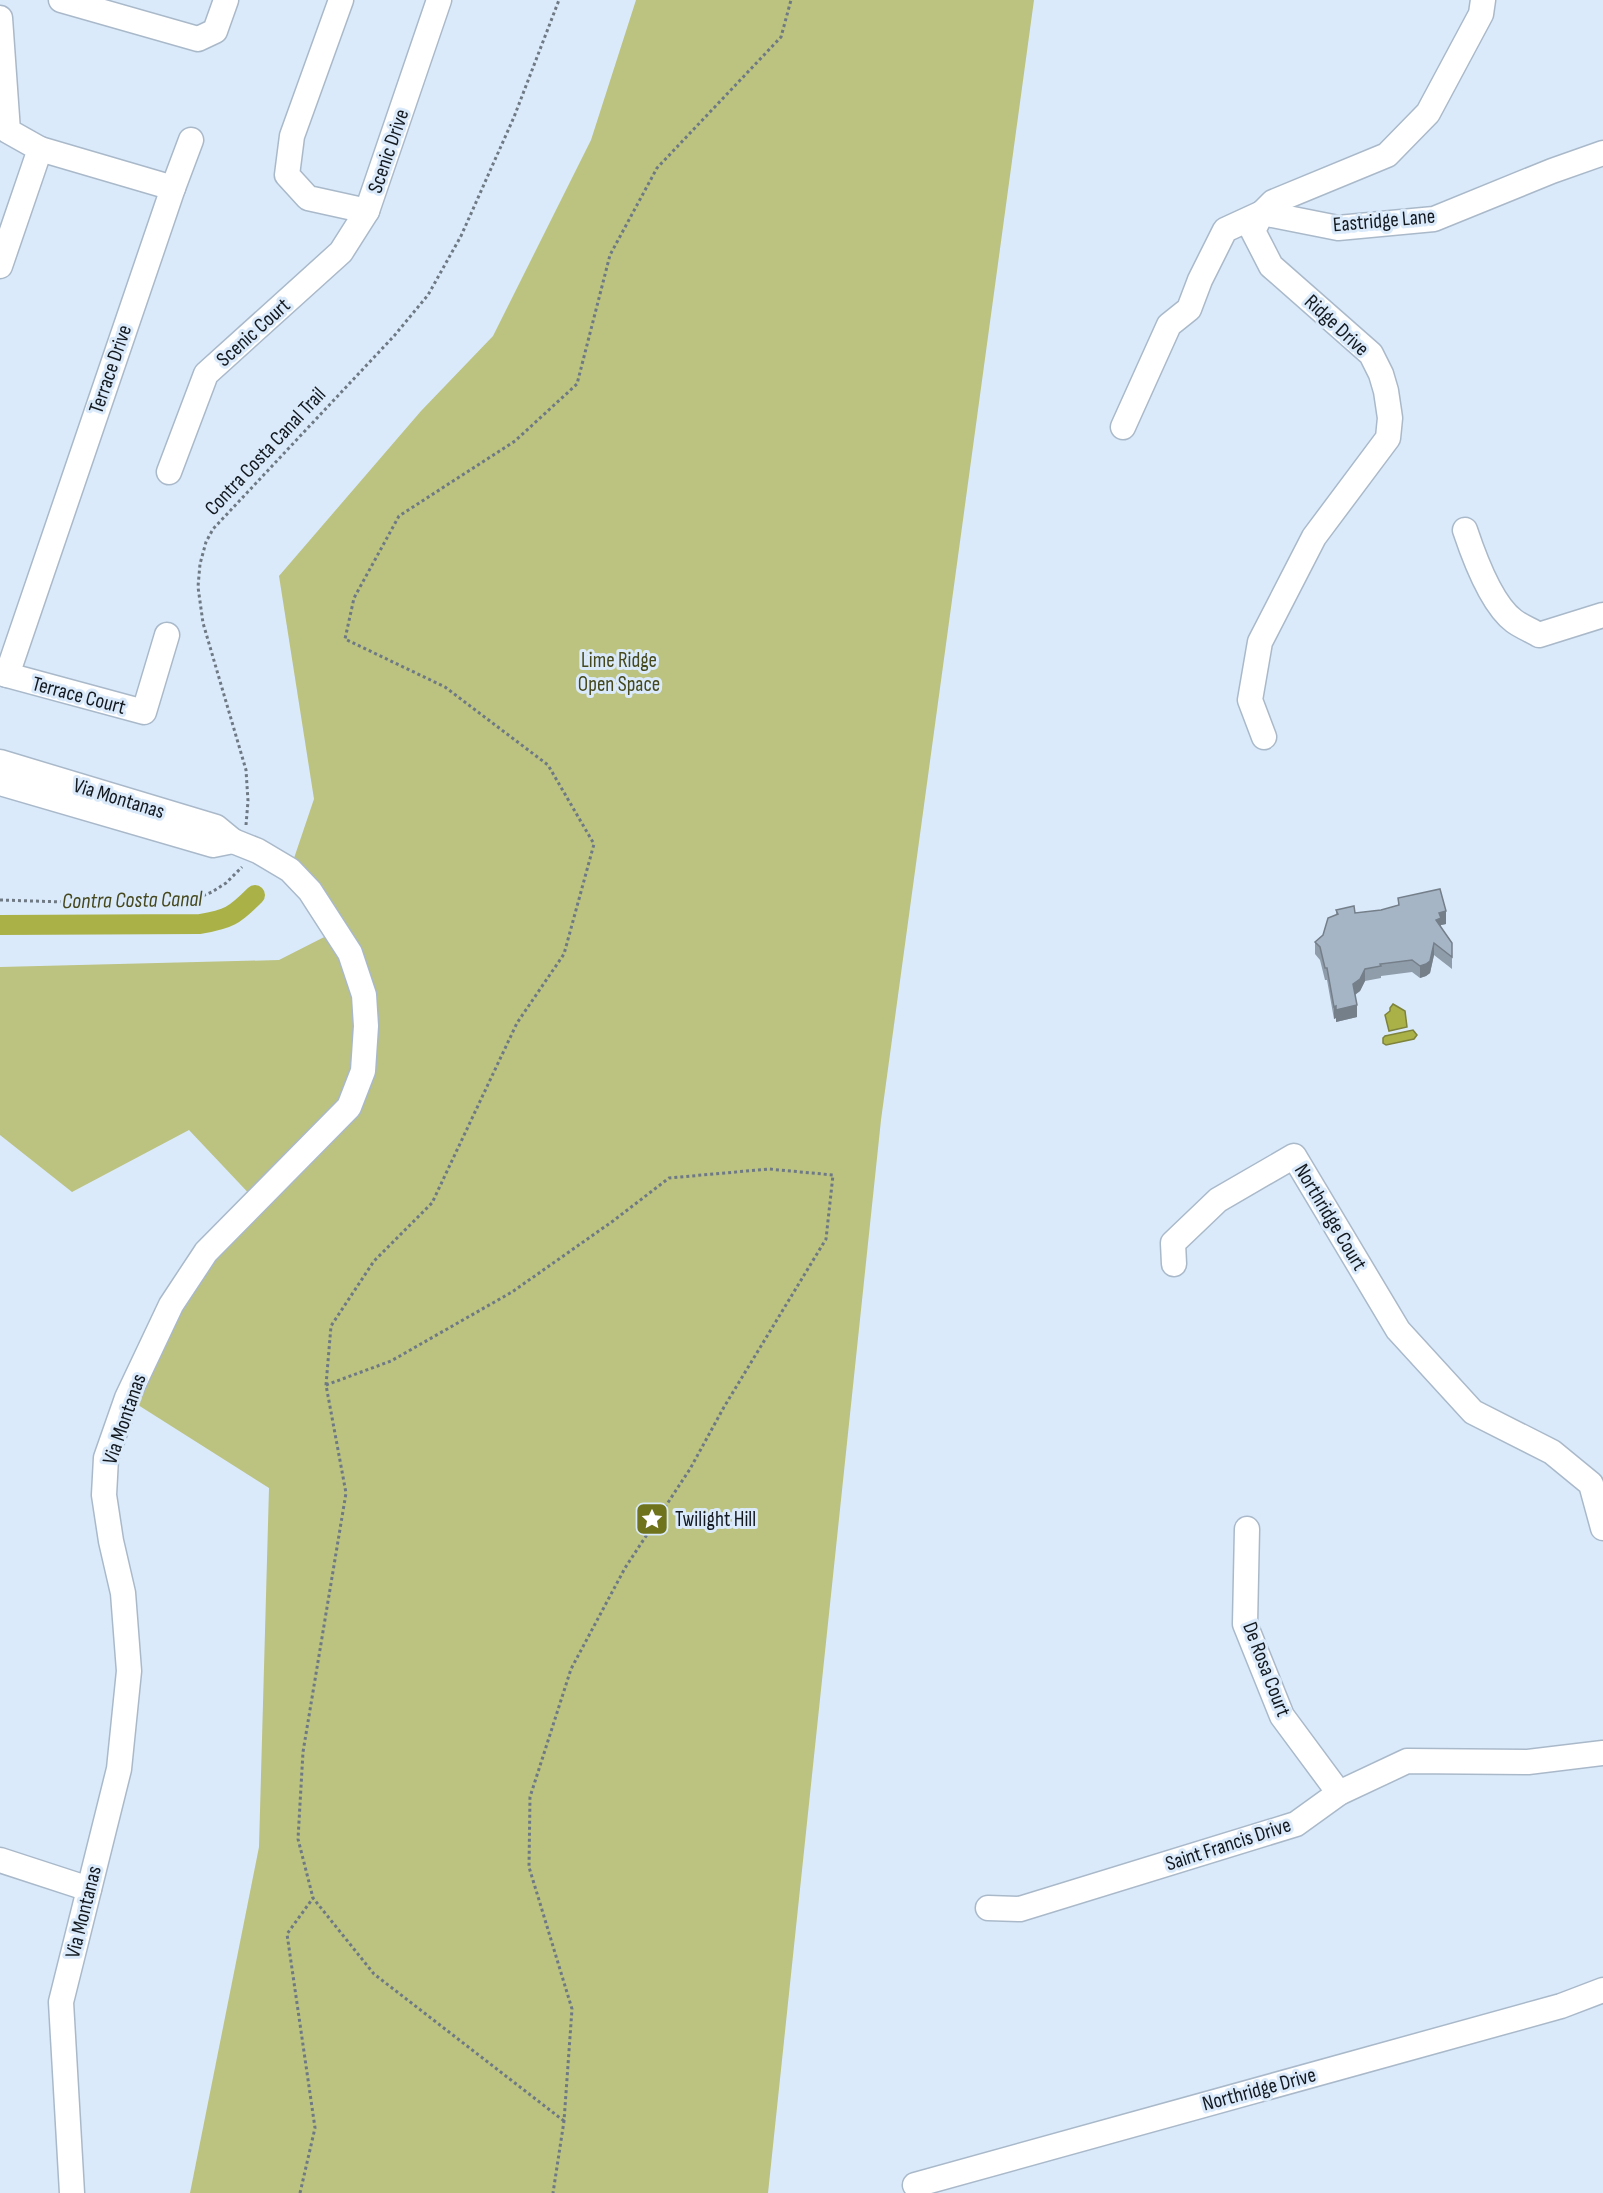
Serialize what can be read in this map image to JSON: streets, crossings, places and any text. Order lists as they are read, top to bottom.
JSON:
{
  "streets": {
    "street": [
      "Scenic Drive",
      "Eastridge Lane",
      "Ridge Drive",
      "Scenic Court",
      "Terrace Drive",
      "Terrace Court",
      "Via Montanas",
      "Northridge Court",
      "De Rosa Court",
      "Saint Francis Drive",
      "Northridge Drive"
    ],
    "path": ["Contra Costa Canal Trail"]
  },
  "crossings": [
    ["Scenic Drive", "Scenic Court"],
    ["Eastridge Lane", "Ridge Drive"],
    ["Terrace Drive", "Terrace Court"],
    ["Contra Costa Canal Trail", "Via Montanas"],
    ["De Rosa Court", "Saint Francis Drive"]
  ],
  "water": ["Contra Costa Canal"],
  "parks": ["Lime Ridge Open Space"],
  "places": {
    "place": ["Twilight Hill"]
  }
}
